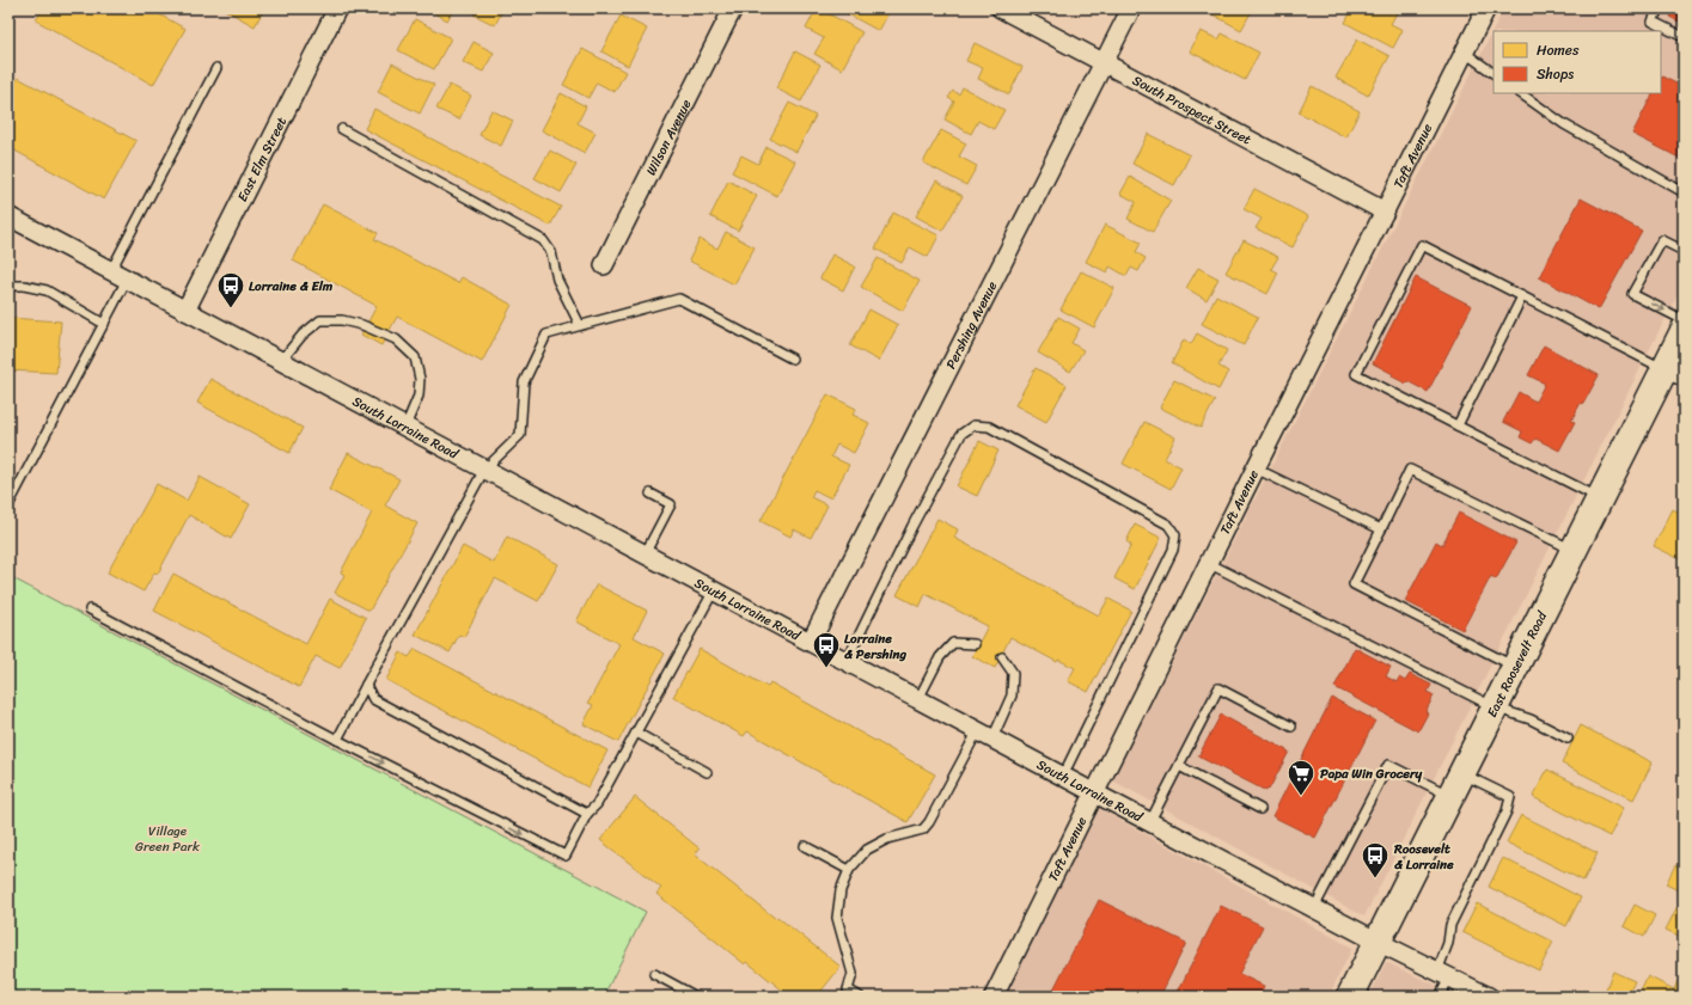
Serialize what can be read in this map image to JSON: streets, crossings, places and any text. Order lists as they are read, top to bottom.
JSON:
{
  "streets": {
    "main road": ["East Roosevelt Road"],
    "street": [
      "South Prospect Street",
      "Wilson Avenue",
      "Taft Avenue",
      "East Elm Street",
      "Pershing Avenue",
      "South Lorraine Road"
    ]
  },
  "crossings": [
    ["South Prospect Street", "Taft Avenue"],
    ["South Prospect Street", "Pershing Avenue"],
    ["Taft Avenue", "South Lorraine Road"],
    ["East Elm Street", "South Lorraine Road"],
    ["Pershing Avenue", "South Lorraine Road"],
    ["South Lorraine Road", "East Roosevelt Road"]
  ],
  "parks": ["Village Green Park"],
  "places": {
    "bus stop": ["Lorraine & Elm", "Lorraine & Pershing", "Roosevelt & Lorraine"],
    "supermarket": ["Papa Win Grocery"]
  },
  "legend": ["Homes", "Shops"]
}
